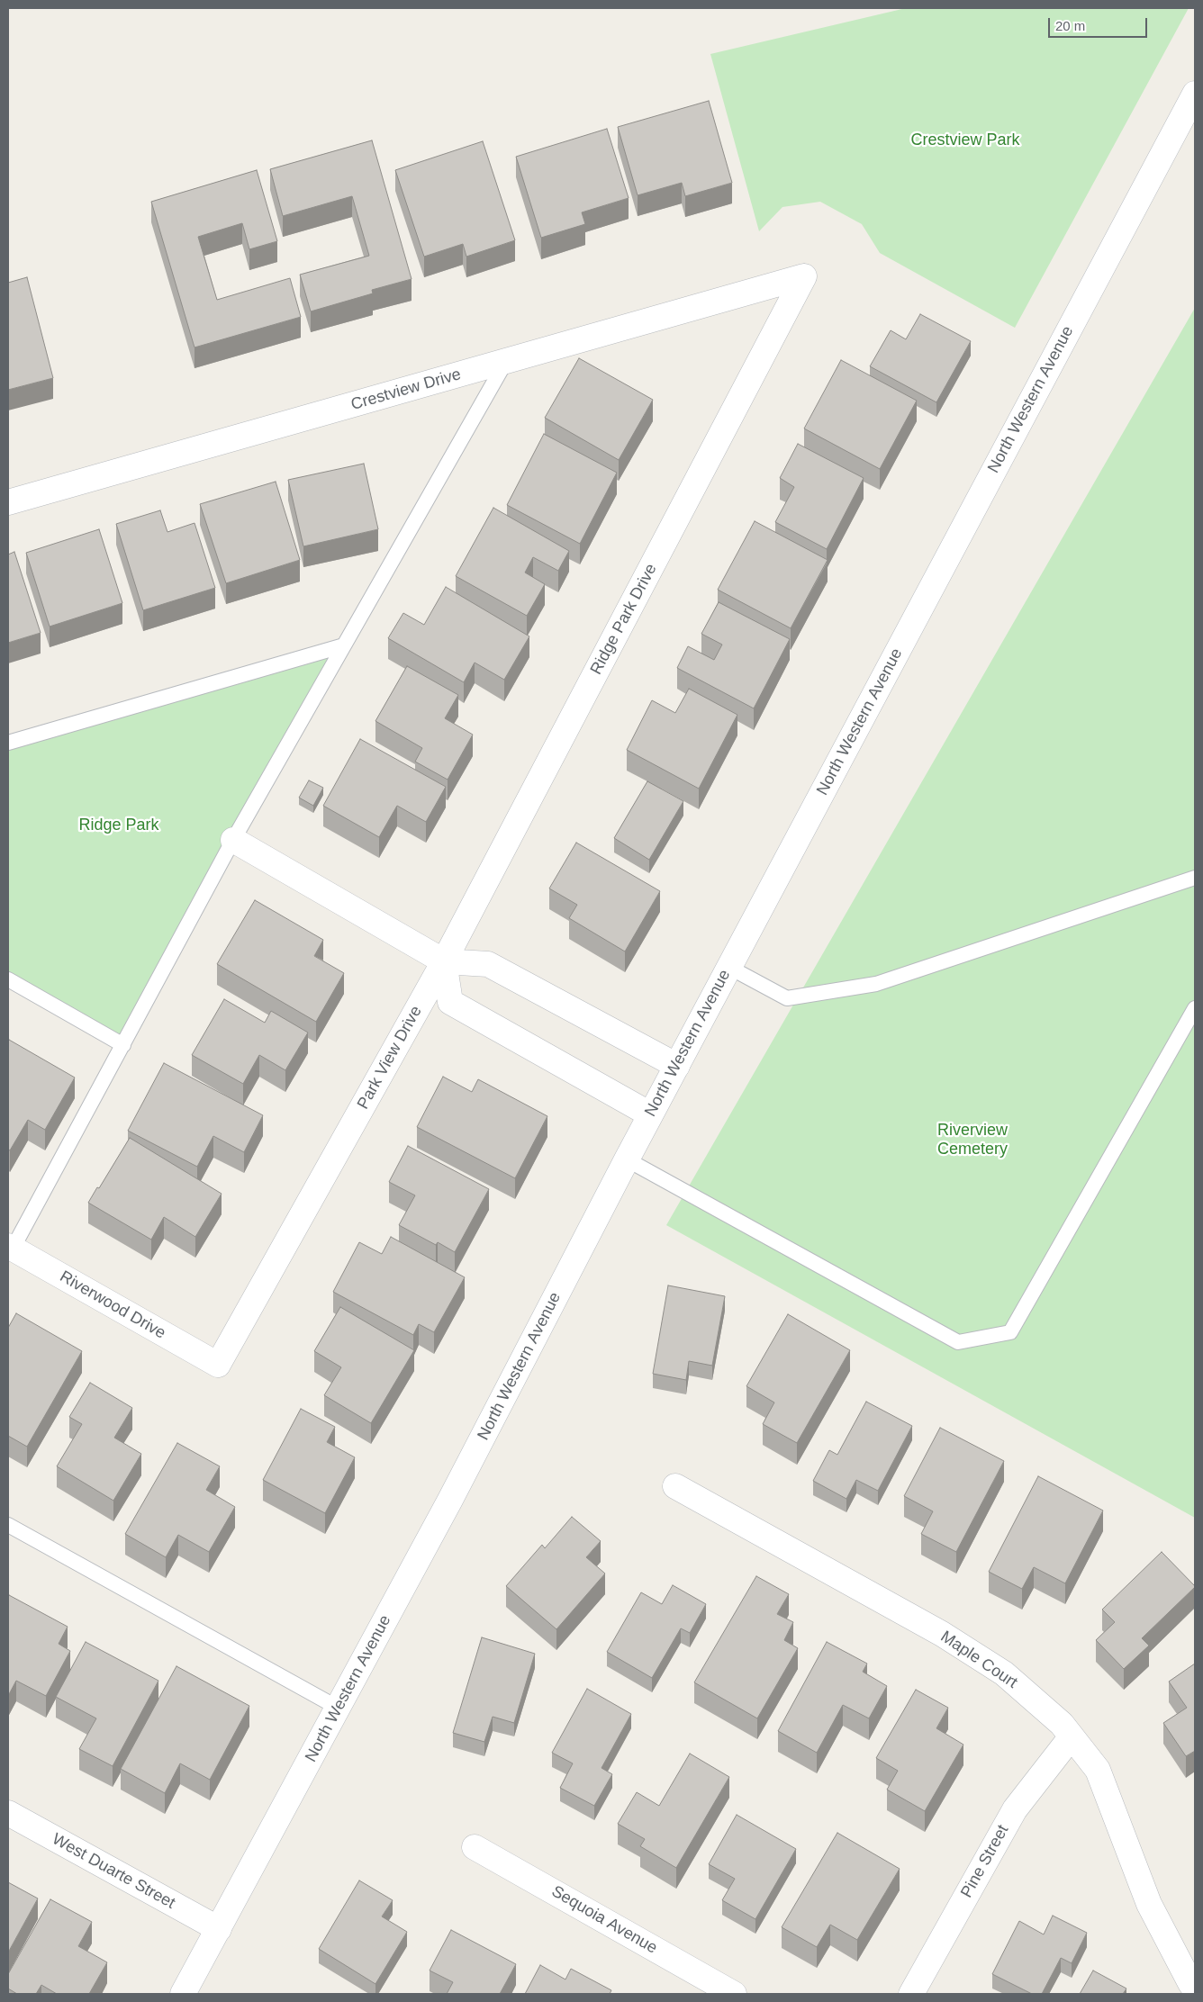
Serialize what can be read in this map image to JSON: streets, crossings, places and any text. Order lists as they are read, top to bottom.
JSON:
{
  "streets": {
    "street": [
      "Crestview Drive",
      "North Western Avenue",
      "Ridge Park Drive",
      "Park View Drive",
      "Riverwood Drive",
      "Maple Court",
      "Pine Street",
      "West Duarte Street",
      "Sequoia Avenue"
    ]
  },
  "crossings": [
    ["Crestview Drive", "Ridge Park Drive"],
    ["North Western Avenue", "West Duarte Street"],
    ["Ridge Park Drive", "Park View Drive"],
    ["Park View Drive", "Riverwood Drive"],
    ["Maple Court", "Pine Street"]
  ],
  "parks": ["Crestview Park", "Ridge Park", "Riverview Cemetery"],
  "scale_bar": "20 m"
}
